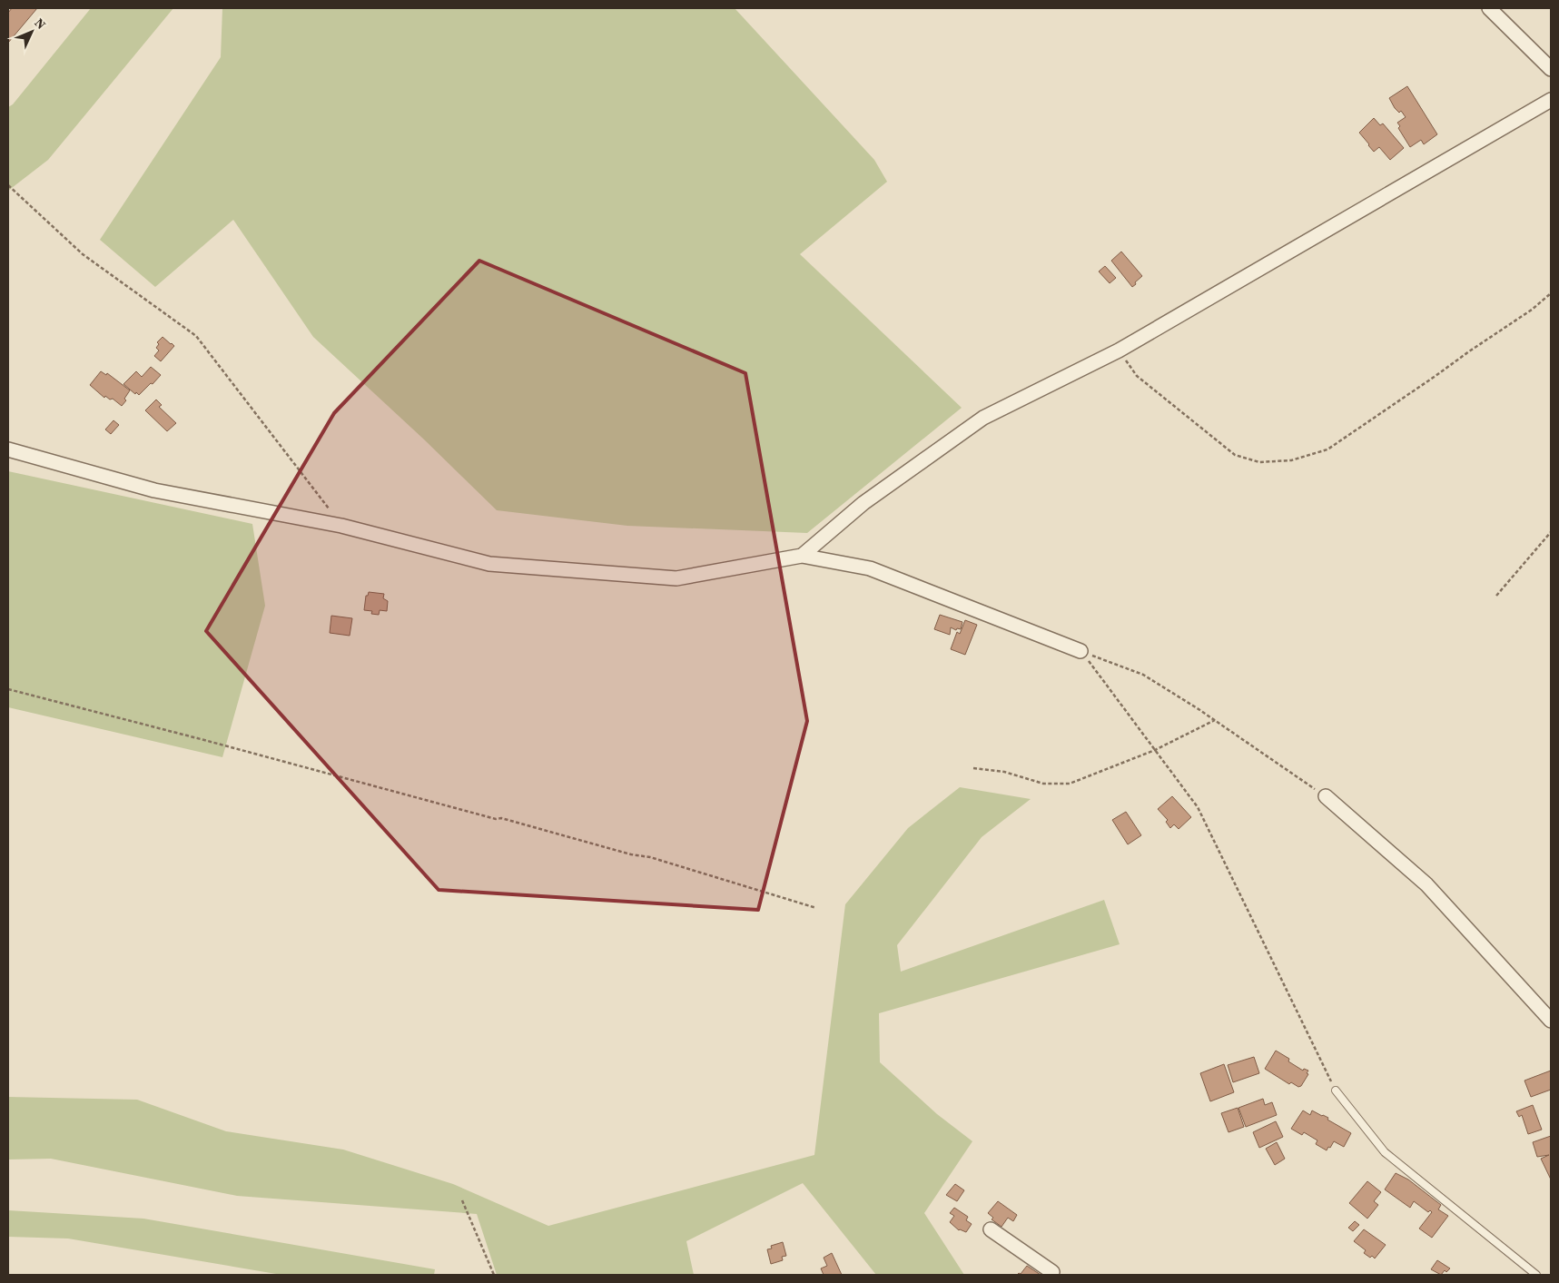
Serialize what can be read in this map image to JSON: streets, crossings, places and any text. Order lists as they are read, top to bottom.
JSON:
{
  "north": "top right"
}
